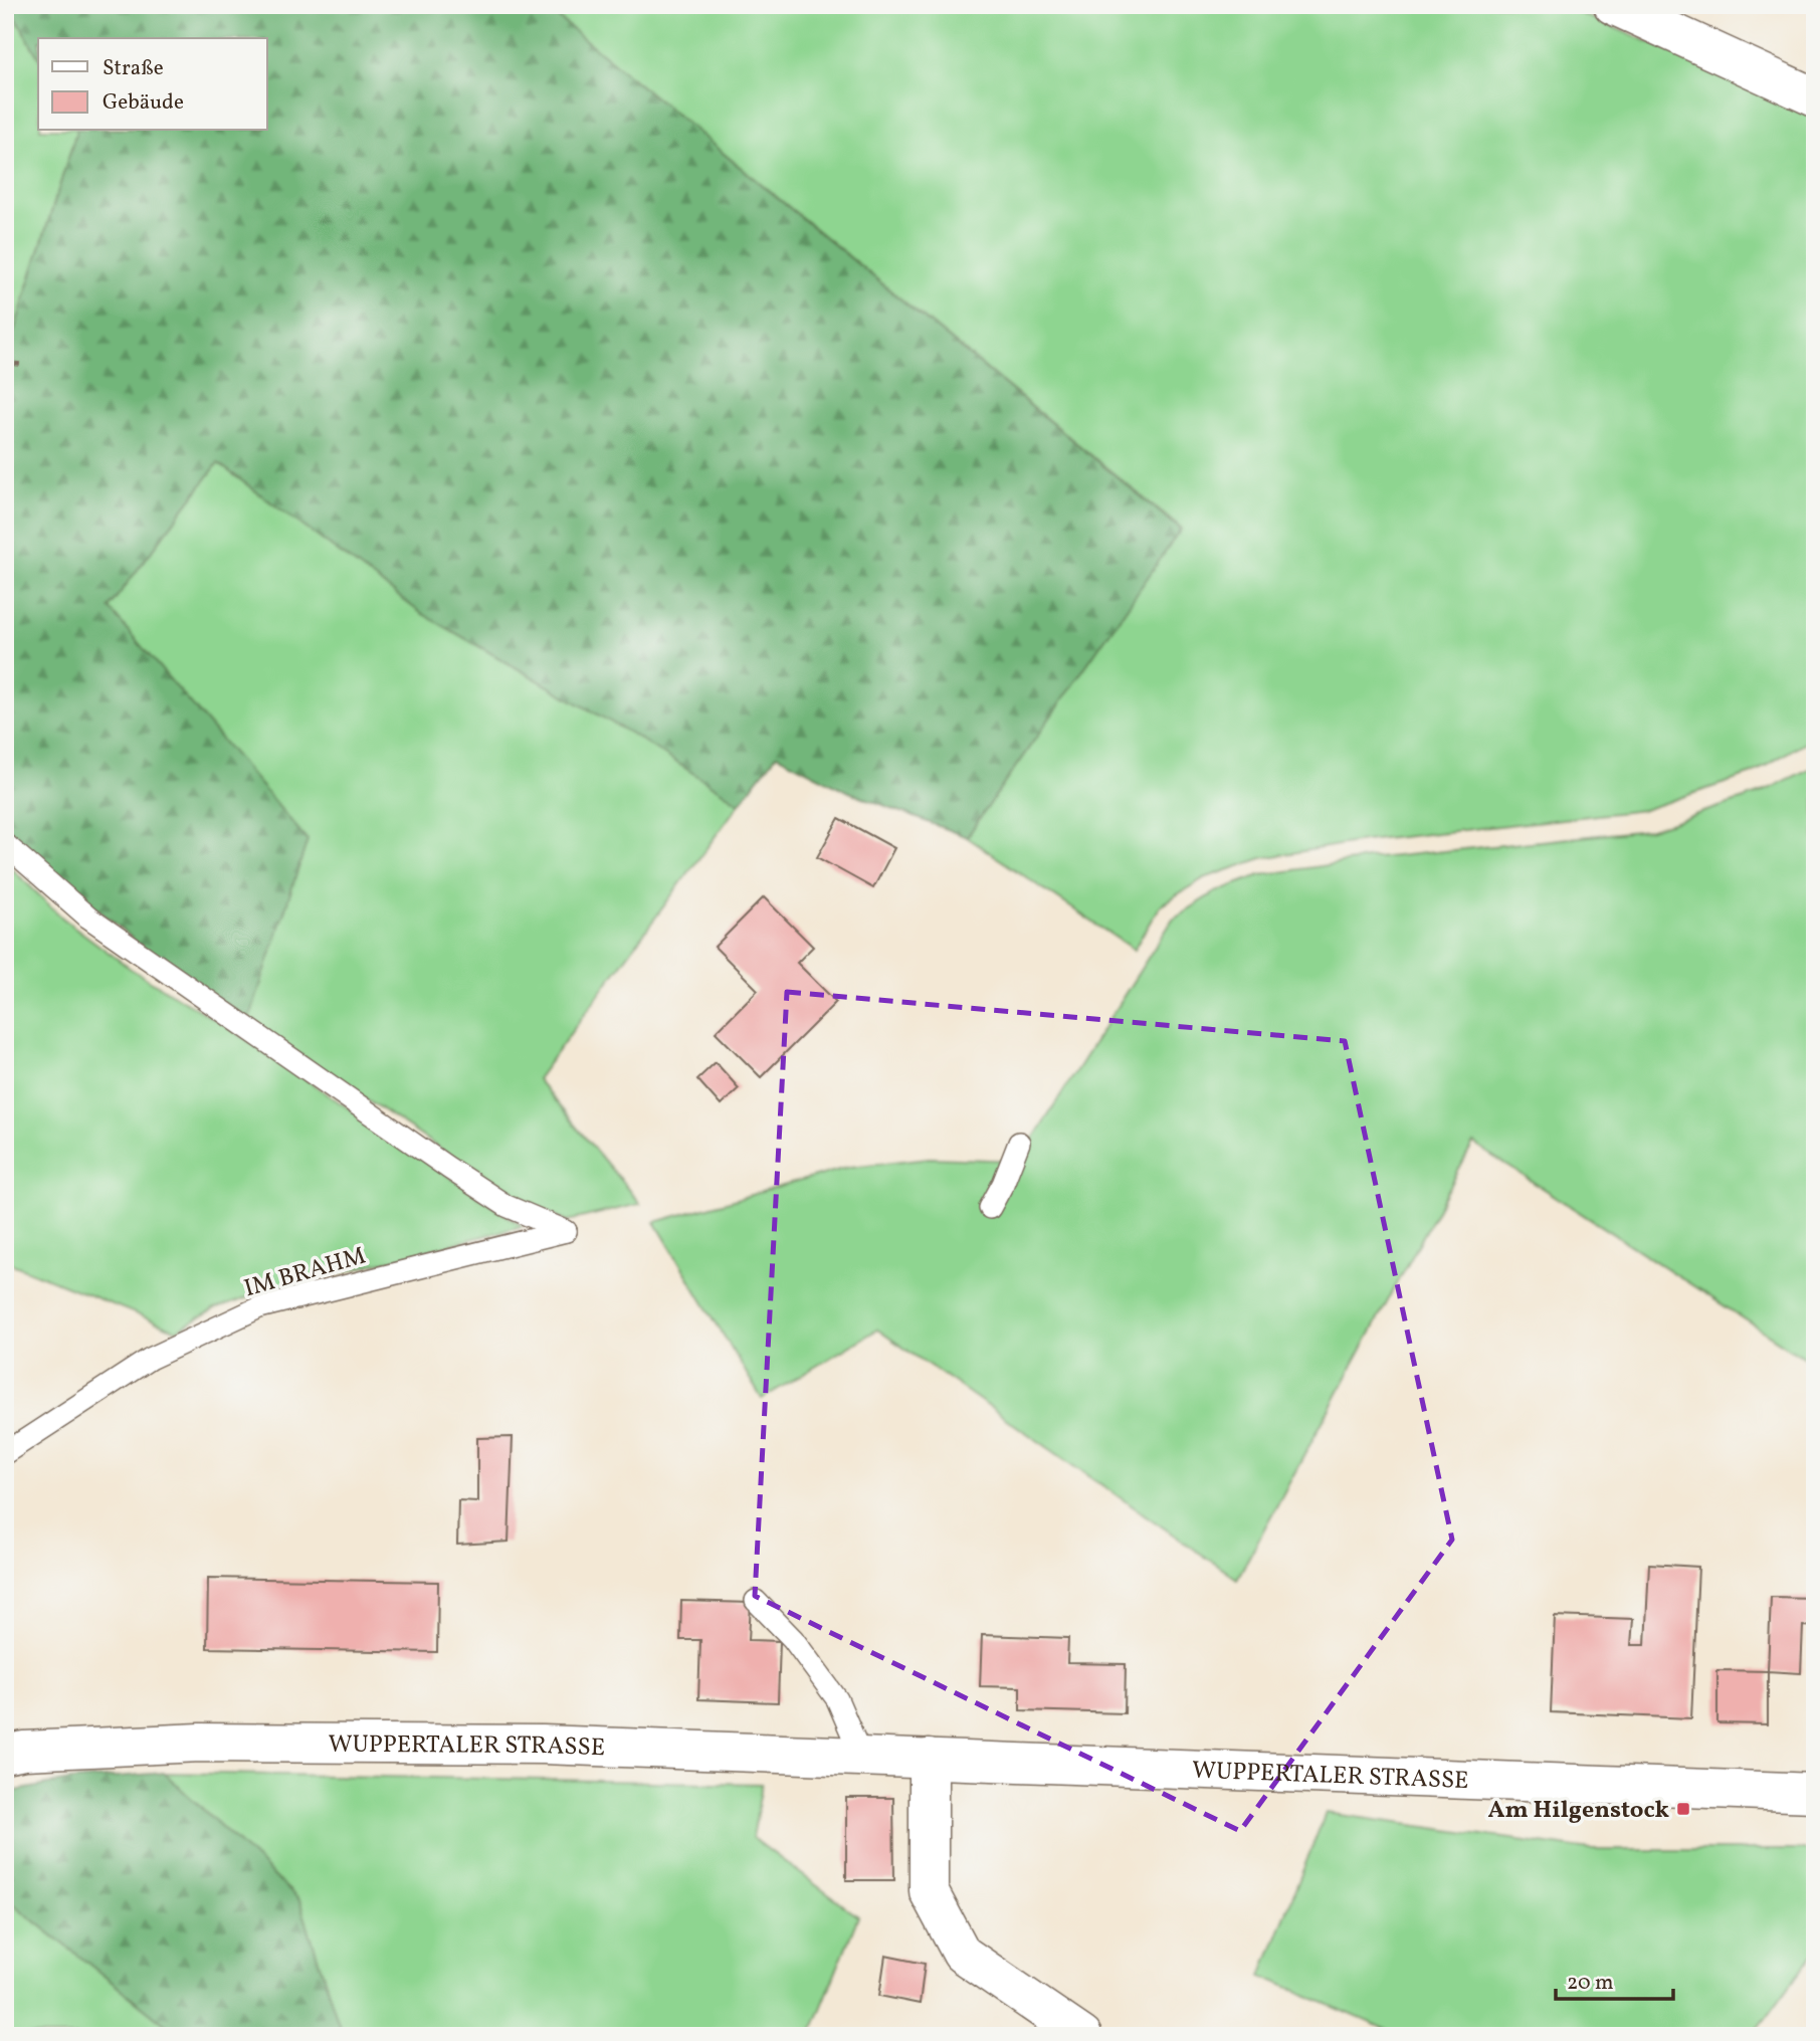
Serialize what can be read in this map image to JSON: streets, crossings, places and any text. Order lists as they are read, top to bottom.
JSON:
{
  "streets": {
    "main road": ["WUPPERTALER STRASSE"],
    "lane": ["IM BRAHM"]
  },
  "places": {
    "transit": ["Am Hilgenstock"]
  },
  "legend": ["Straße", "Gebäude"],
  "scale_bar": "20 m"
}
